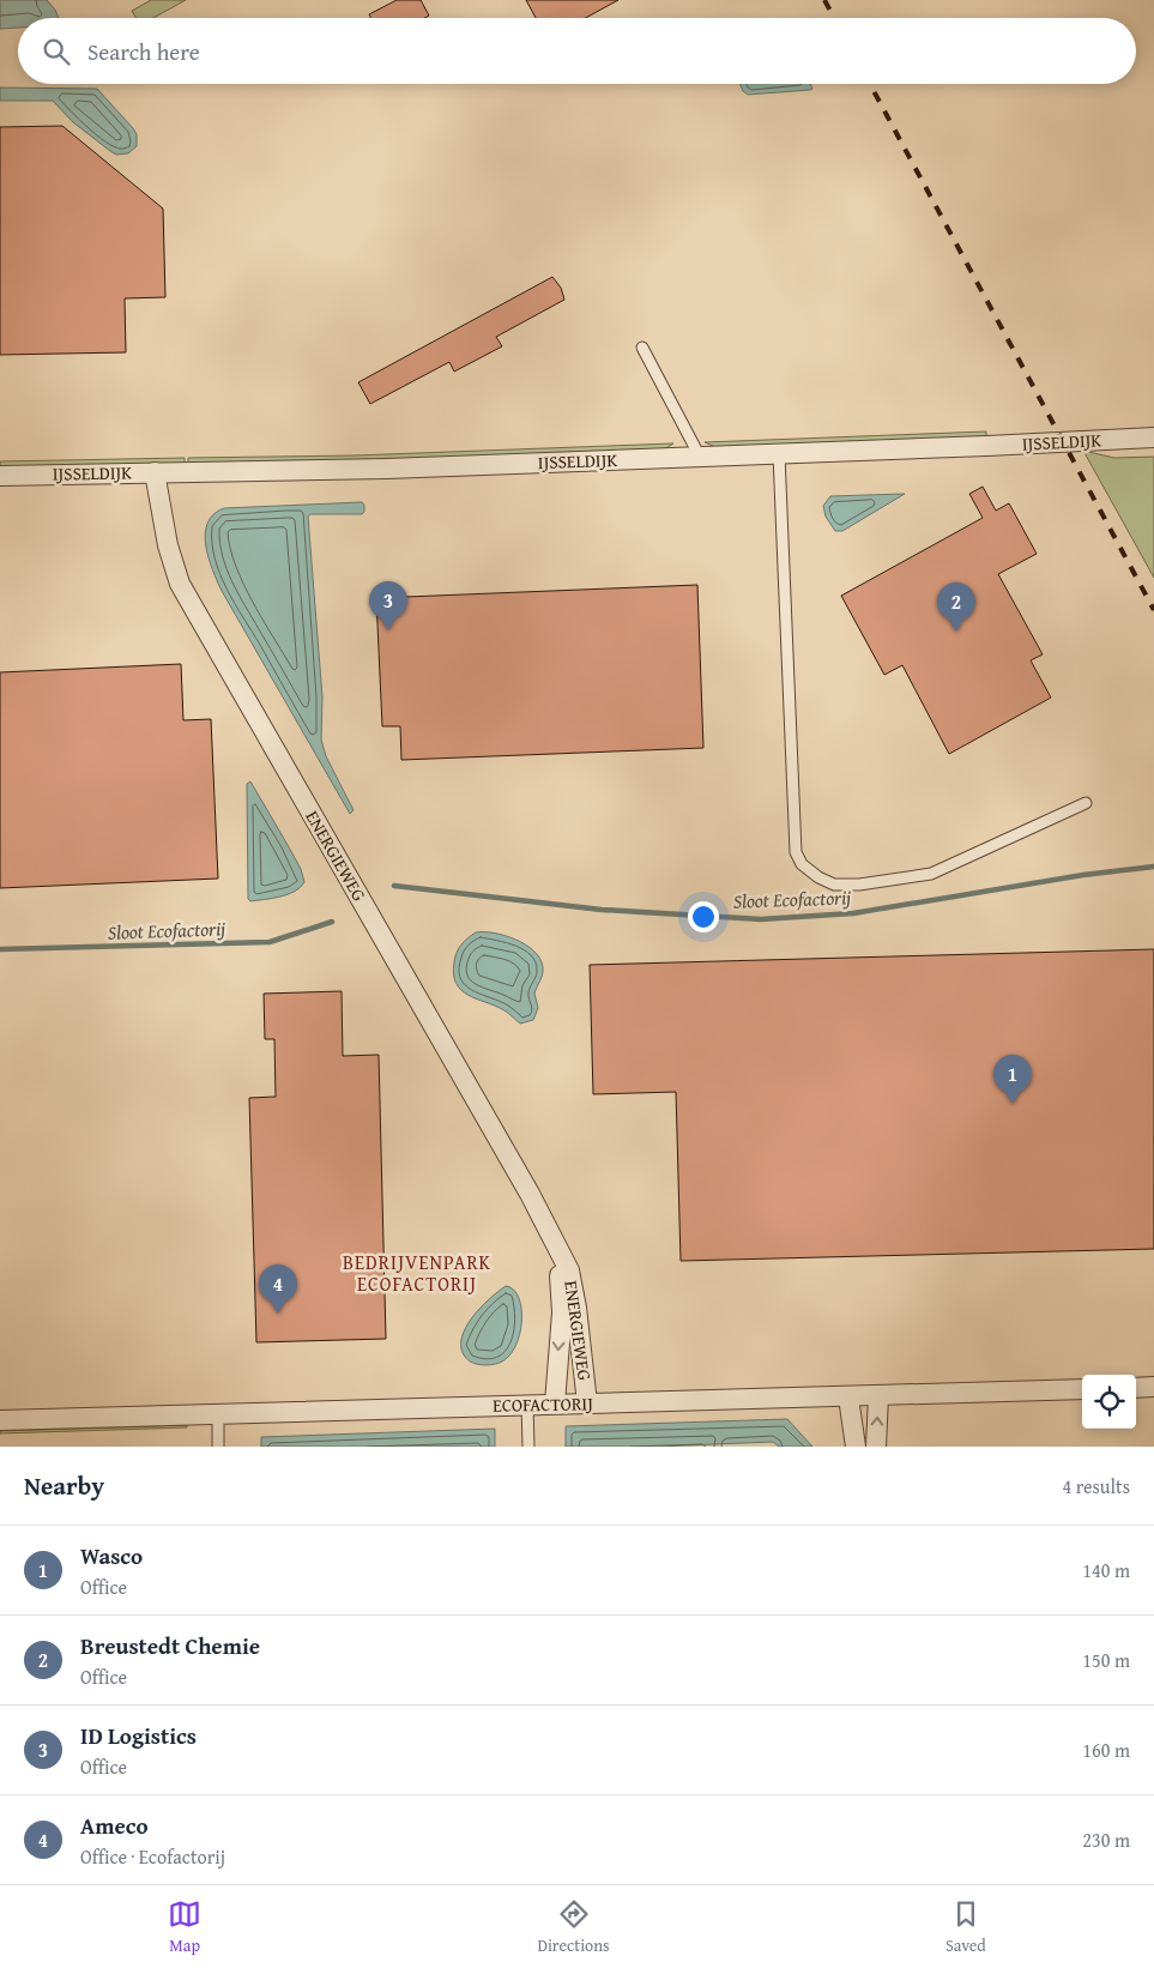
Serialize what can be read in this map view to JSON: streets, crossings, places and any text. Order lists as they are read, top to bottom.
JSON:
{
  "streets": {
    "street": ["IJSSELDIJK", "ENERGIEWEG", "ECOFACTORIJ"]
  },
  "crossings": [
    ["IJSSELDIJK", "ENERGIEWEG"],
    ["ENERGIEWEG", "ECOFACTORIJ"]
  ],
  "districts": ["BEDRIJVENPARK ECOFACTORIJ"],
  "water": ["Sloot Ecofactorij"],
  "page": {
    "search": "Search here",
    "pins": [
      "3",
      "2",
      "1",
      "4"
    ],
    "heading": ["Nearby", "4 results"],
    "list": [
      {
        "mark": "1",
        "name": "Wasco",
        "note": "Office",
        "value": "140 m"
      },
      {
        "mark": "2",
        "name": "Breustedt Chemie",
        "note": "Office",
        "value": "150 m"
      },
      {
        "mark": "3",
        "name": "ID Logistics",
        "note": "Office",
        "value": "160 m"
      },
      {
        "mark": "4",
        "name": "Ameco",
        "note": "Office · Ecofactorij",
        "value": "230 m"
      }
    ],
    "nav": ["Map", "Directions", "Saved"]
  }
}
